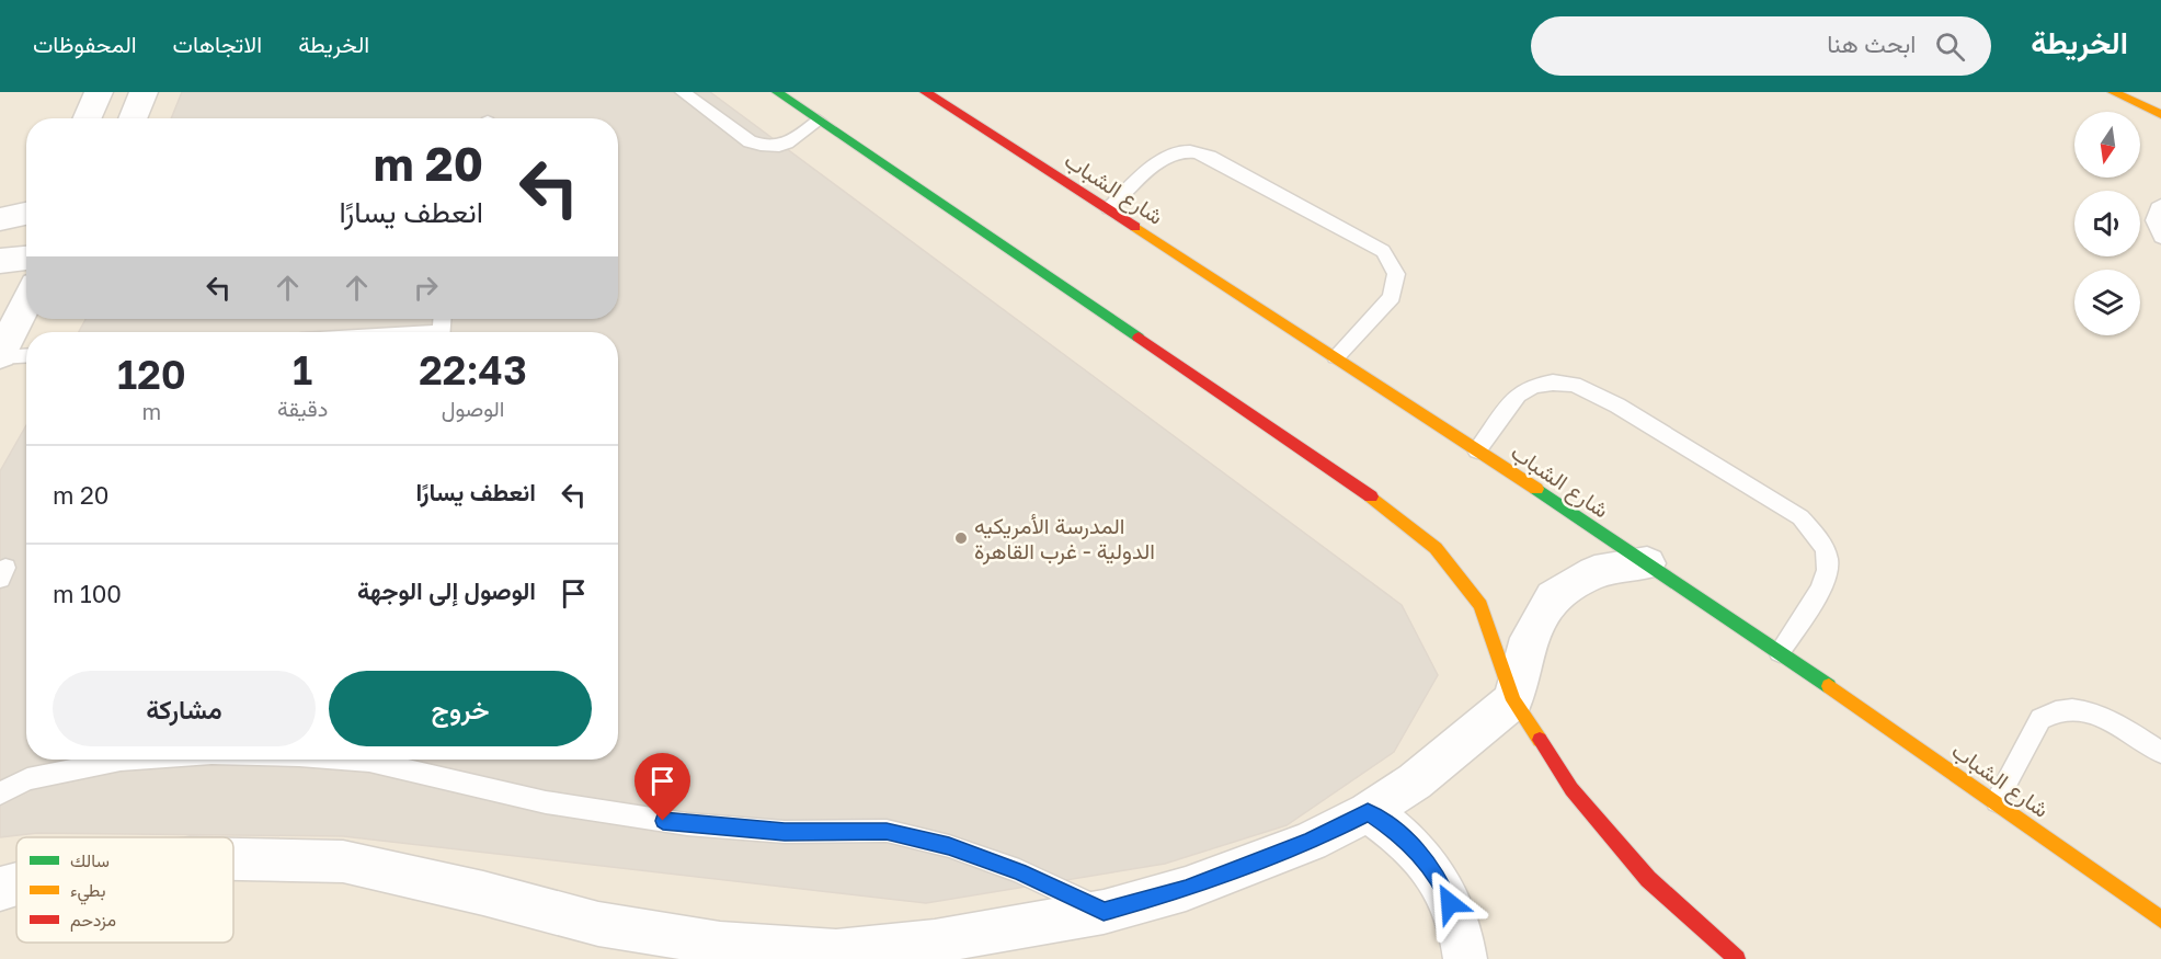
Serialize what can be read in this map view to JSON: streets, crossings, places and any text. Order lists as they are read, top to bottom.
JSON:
{
  "streets": {
    "street": ["شارع الشباب"]
  },
  "places": ["المدرسة الأمريكيه الدولية - غرب القاهرة"],
  "legend": ["سالك", "بطيء", "مزدحم"],
  "north": "bottom",
  "page": {
    "header": "الخريطة",
    "search": "ابحث هنا",
    "nav": ["الخريطة", "الاتجاهات", "المحفوظات"],
    "turn": ["20 m", "انعطف يسارًا"],
    "eta": [
      "22:43",
      "الوصول",
      "1",
      "دقيقة",
      "120",
      "m"
    ],
    "list": [
      {
        "name": "انعطف يسارًا",
        "value": "20 m"
      },
      {
        "name": "الوصول إلى الوجهة",
        "value": "100 m"
      }
    ],
    "buttons": ["خروج", "مشاركة"]
  }
}
